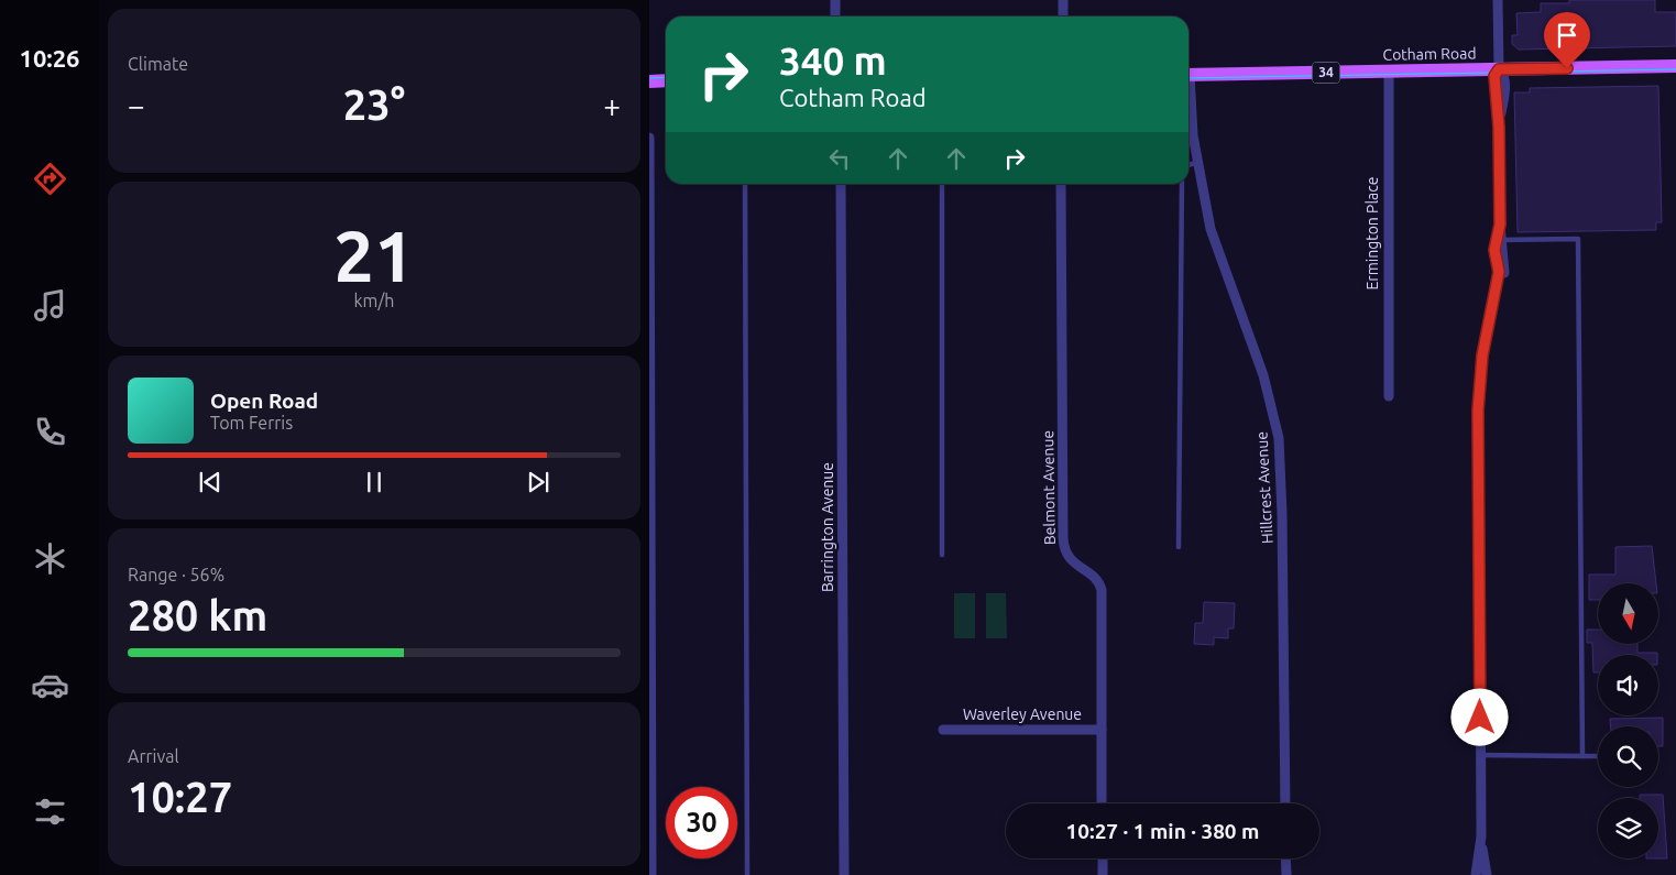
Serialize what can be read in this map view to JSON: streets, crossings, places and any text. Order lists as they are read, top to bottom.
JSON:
{
  "streets": {
    "main road": ["Cotham Road", "34"],
    "street": [
      "Ermington Place",
      "Belmont Avenue",
      "Hillcrest Avenue",
      "Barrington Avenue",
      "Waverley Avenue"
    ]
  },
  "crossings": [
    ["Cotham Road", "Ermington Place"],
    ["Belmont Avenue", "Waverley Avenue"]
  ],
  "north": "bottom",
  "page": {
    "tabs": "10:26",
    "tile": [
      "Climate",
      ["21", "km/h"],
      ["Range · 56%", "280 km"],
      ["Arrival", "10:27"]
    ],
    "turn": ["340 m", "Cotham Road"],
    "heat": ["−", "23°", "+"],
    "song": ["Open Road", "Tom Ferris"],
    "limit": "30",
    "trip": "10:27 · 1 min · 380 m"
  }
}
